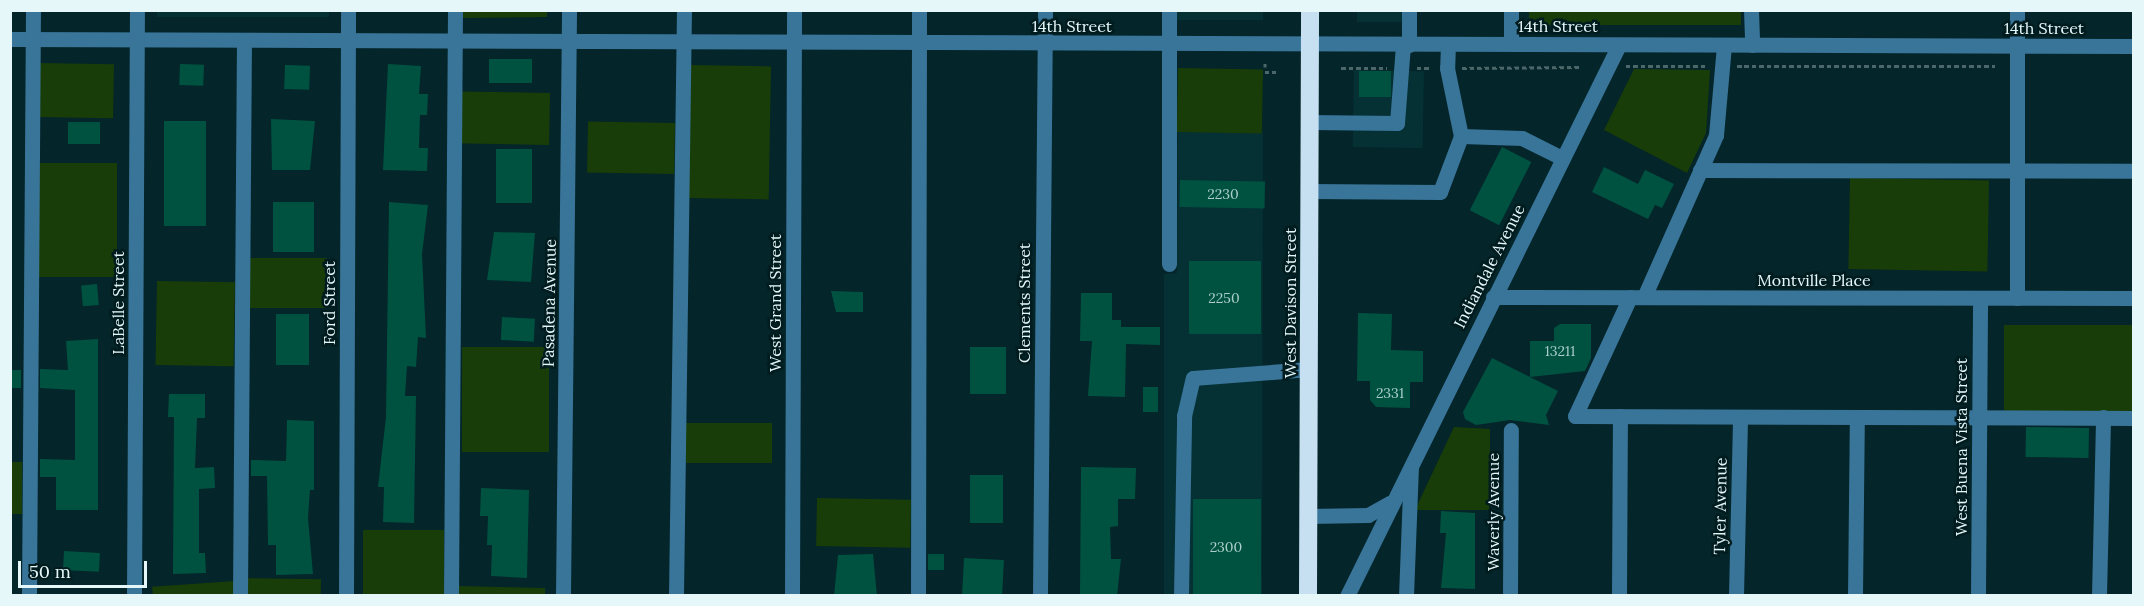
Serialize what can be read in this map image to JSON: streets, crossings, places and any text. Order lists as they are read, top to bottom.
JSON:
{
  "streets": {
    "highway": ["West Davison Street"],
    "street": [
      "14th Street",
      "Indiandale Avenue",
      "Montville Place",
      "LaBelle Street",
      "Ford Street",
      "Pasadena Avenue",
      "West Grand Street",
      "Clements Street",
      "West Buena Vista Street",
      "Tyler Avenue",
      "Waverly Avenue"
    ]
  },
  "crossings": [
    ["14th Street", "Indiandale Avenue"],
    ["14th Street", "LaBelle Street"],
    ["14th Street", "Ford Street"],
    ["14th Street", "Pasadena Avenue"],
    ["14th Street", "West Grand Street"],
    ["14th Street", "Clements Street"],
    ["14th Street", "West Davison Street"],
    ["Indiandale Avenue", "Montville Place"],
    ["Montville Place", "West Buena Vista Street"]
  ],
  "house_numbers": [
    "2230",
    "2250",
    "13211",
    "2331",
    "2300"
  ],
  "scale_bar": "50 m"
}
